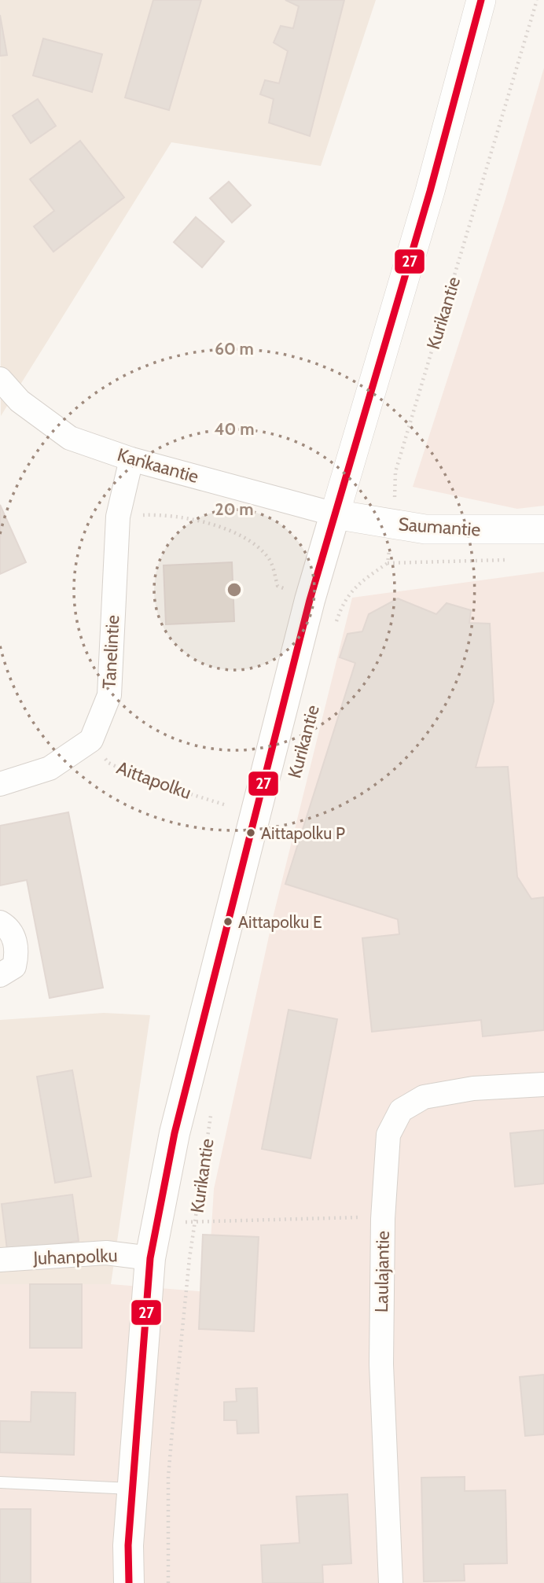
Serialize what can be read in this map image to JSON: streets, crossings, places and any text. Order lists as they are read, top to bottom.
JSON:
{
  "streets": {
    "main road": ["Kurikantie"],
    "street": [
      "Kankaantie",
      "Saumantie",
      "Tanelintie",
      "Juhanpolku",
      "Laulajantie"
    ],
    "path": ["Aittapolku"]
  },
  "crossings": [
    ["Kurikantie", "Kankaantie"],
    ["Kurikantie", "Saumantie"],
    ["Kurikantie", "Juhanpolku"],
    ["Kankaantie", "Saumantie"],
    ["Kankaantie", "Tanelintie"],
    ["Tanelintie", "Aittapolku"]
  ],
  "places": ["Aittapolku P", "Aittapolku E"],
  "lines": ["transit line 27"],
  "rings": ["60 m", "40 m", "20 m"]
}
